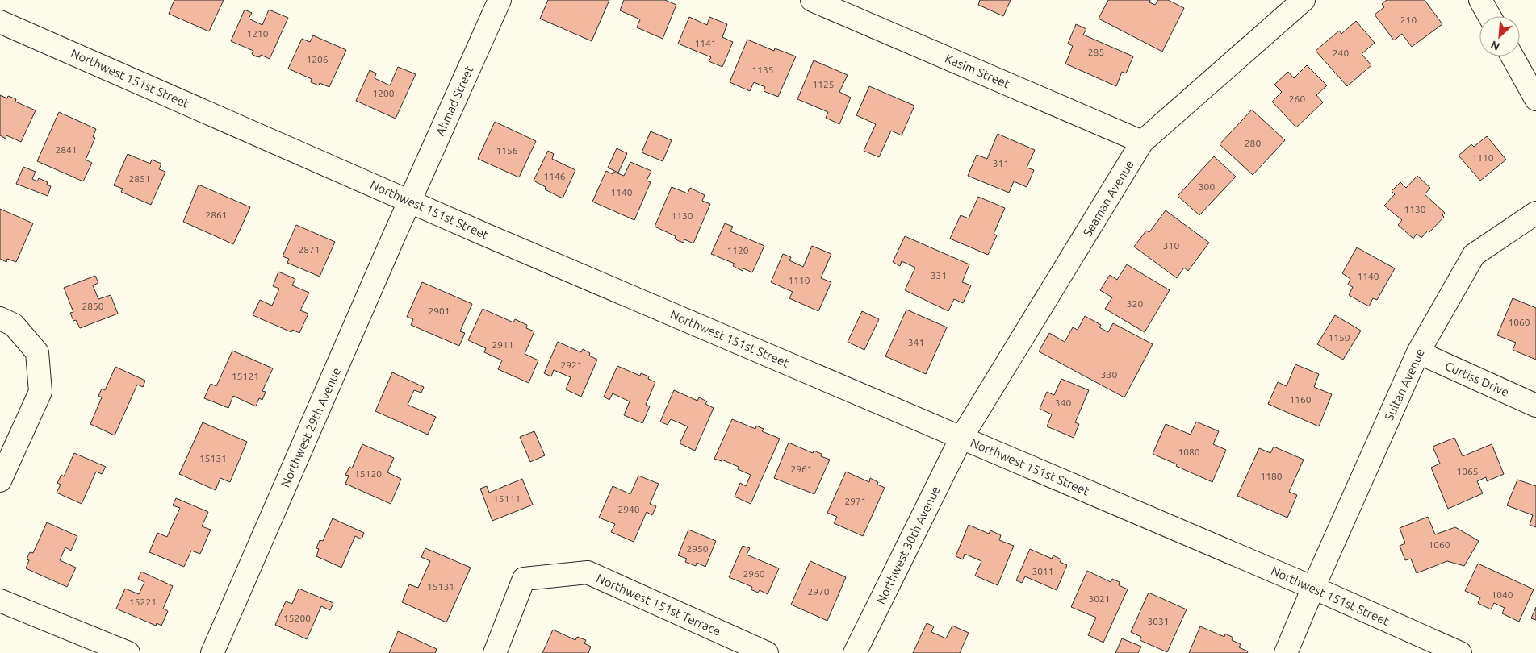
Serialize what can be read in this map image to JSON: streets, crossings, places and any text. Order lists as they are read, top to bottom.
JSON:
{
  "streets": {
    "street": [
      "Kasim Street",
      "Northwest 151st Street",
      "Ahmad Street",
      "Seaman Avenue",
      "Curtiss Drive",
      "Sultan Avenue",
      "Northwest 29th Avenue",
      "Northwest 30th Avenue",
      "Northwest 151st Terrace"
    ]
  },
  "crossings": [
    ["Kasim Street", "Seaman Avenue"],
    ["Northwest 151st Street", "Ahmad Street"],
    ["Northwest 151st Street", "Seaman Avenue"],
    ["Northwest 151st Street", "Sultan Avenue"],
    ["Northwest 151st Street", "Northwest 29th Avenue"],
    ["Northwest 151st Street", "Northwest 30th Avenue"],
    ["Ahmad Street", "Northwest 29th Avenue"],
    ["Seaman Avenue", "Northwest 30th Avenue"],
    ["Curtiss Drive", "Sultan Avenue"]
  ],
  "house_numbers": [
    "210",
    "1210",
    "1141",
    "285",
    "240",
    "1206",
    "1135",
    "1125",
    "1200",
    "260",
    "280",
    "2841",
    "1156",
    "1110",
    "311",
    "1146",
    "2851",
    "300",
    "1140",
    "1130",
    "2861",
    "1130",
    "310",
    "2871",
    "1120",
    "331",
    "1140",
    "1110",
    "320",
    "2850",
    "2901",
    "1060",
    "1150",
    "341",
    "2911",
    "2921",
    "330",
    "15121",
    "1160",
    "340",
    "1080",
    "15131",
    "2961",
    "1065",
    "15120",
    "1180",
    "15111",
    "2971",
    "2940",
    "1060",
    "2950",
    "3011",
    "2960",
    "15131",
    "2970",
    "1040",
    "3021",
    "15221",
    "15200",
    "3031"
  ],
  "north": "bottom left"
}
